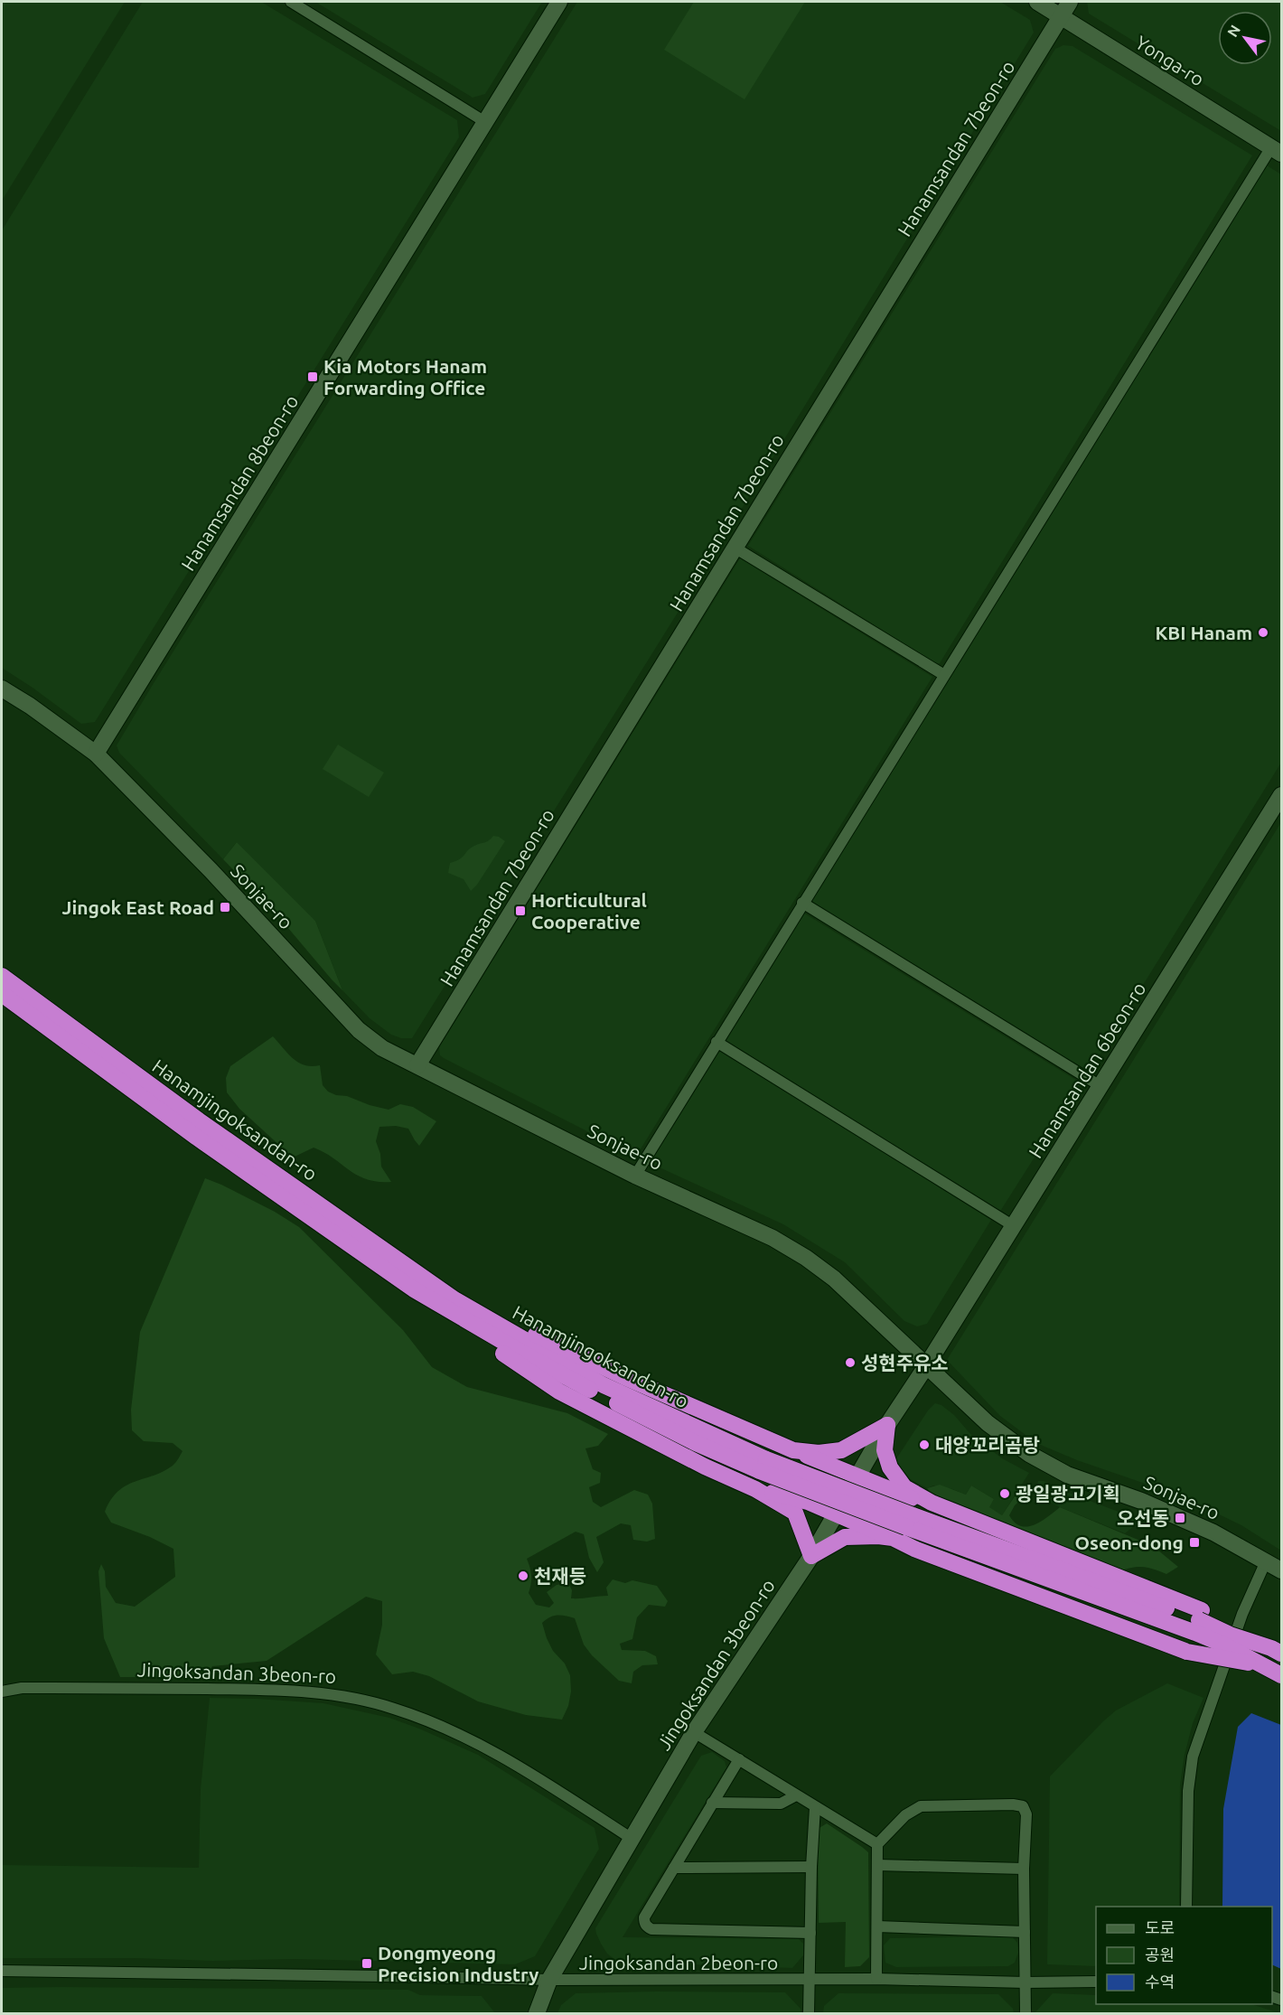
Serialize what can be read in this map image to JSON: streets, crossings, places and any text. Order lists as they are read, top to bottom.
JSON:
{
  "streets": {
    "highway": ["Hanamjingoksandan-ro"],
    "street": [
      "Yonga-ro",
      "Hanamsandan 7beon-ro",
      "Hanamsandan 8beon-ro",
      "Sonjae-ro",
      "Hanamsandan 6beon-ro",
      "Jingoksandan 3beon-ro",
      "Jingoksandan 2beon-ro"
    ]
  },
  "crossings": [
    ["Yonga-ro", "Hanamsandan 7beon-ro"],
    ["Hanamsandan 7beon-ro", "Sonjae-ro"],
    ["Hanamsandan 8beon-ro", "Sonjae-ro"],
    ["Sonjae-ro", "Hanamsandan 6beon-ro"],
    ["Hanamsandan 6beon-ro", "Jingoksandan 3beon-ro"],
    ["Jingoksandan 3beon-ro", "Jingoksandan 2beon-ro"]
  ],
  "places": {
    "transit": [
      "Kia Motors Hanam Forwarding Office",
      "Jingok East Road",
      "Horticultural Cooperative",
      "오선동",
      "Oseon-dong",
      "Dongmyeong Precision Industry"
    ],
    "other": [
      "KBI Hanam",
      "성현주유소",
      "대양꼬리곰탕",
      "광일광고기획",
      "천재등"
    ]
  },
  "legend": ["도로", "공원", "수역"],
  "north": "top left"
}
